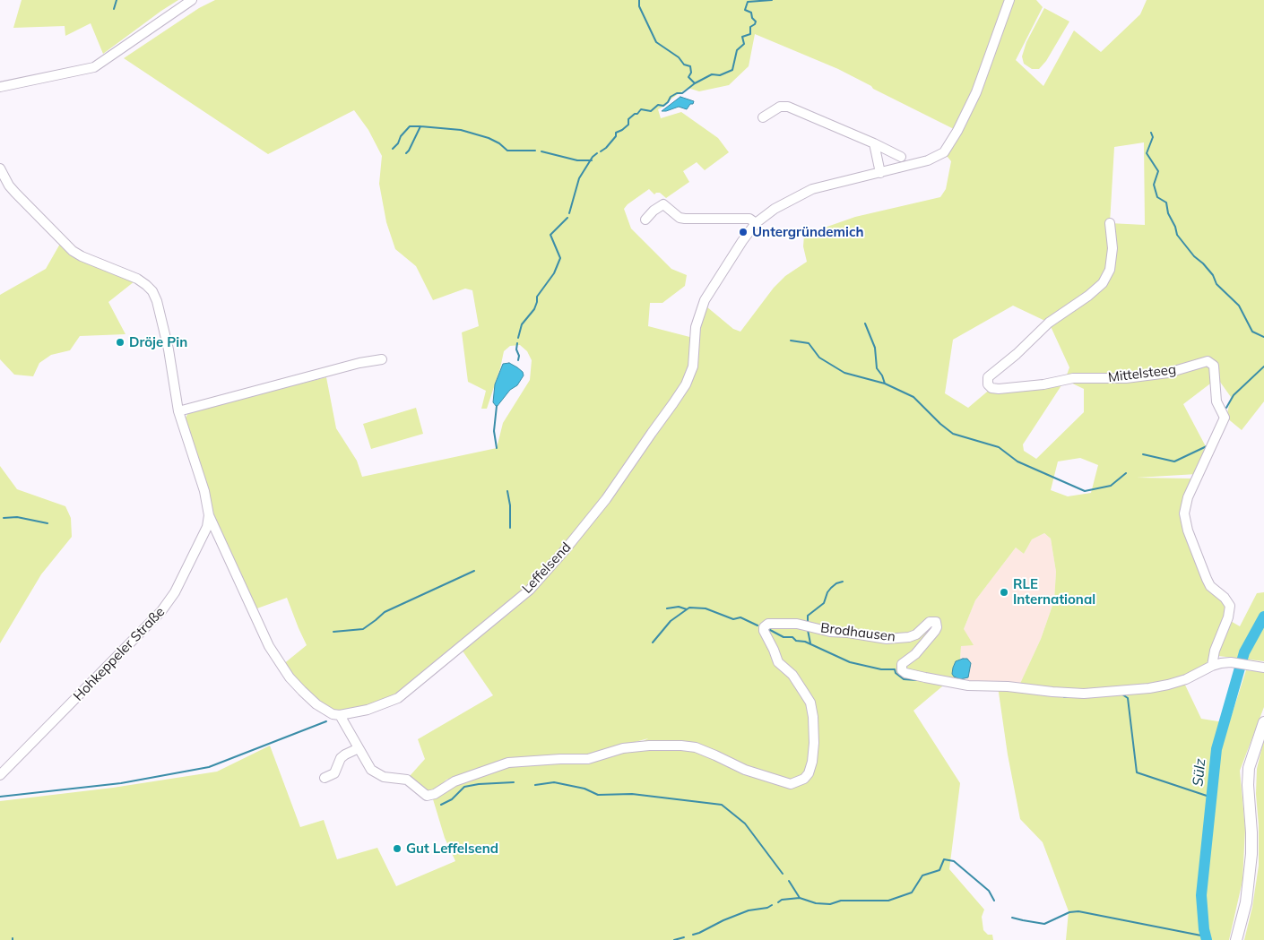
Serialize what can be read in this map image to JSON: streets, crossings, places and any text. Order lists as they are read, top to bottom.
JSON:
{
  "streets": {
    "street": [
      "Mittelsteeg",
      "Leffelsend",
      "Brodhausen",
      "Hohkeppeler Straße"
    ]
  },
  "crossings": [
    ["Mittelsteeg", "Brodhausen"]
  ],
  "water": ["Sülz"],
  "places": [
    "Untergründemich",
    "Dröje Pin",
    "RLE International",
    "Gut Leffelsend"
  ]
}
